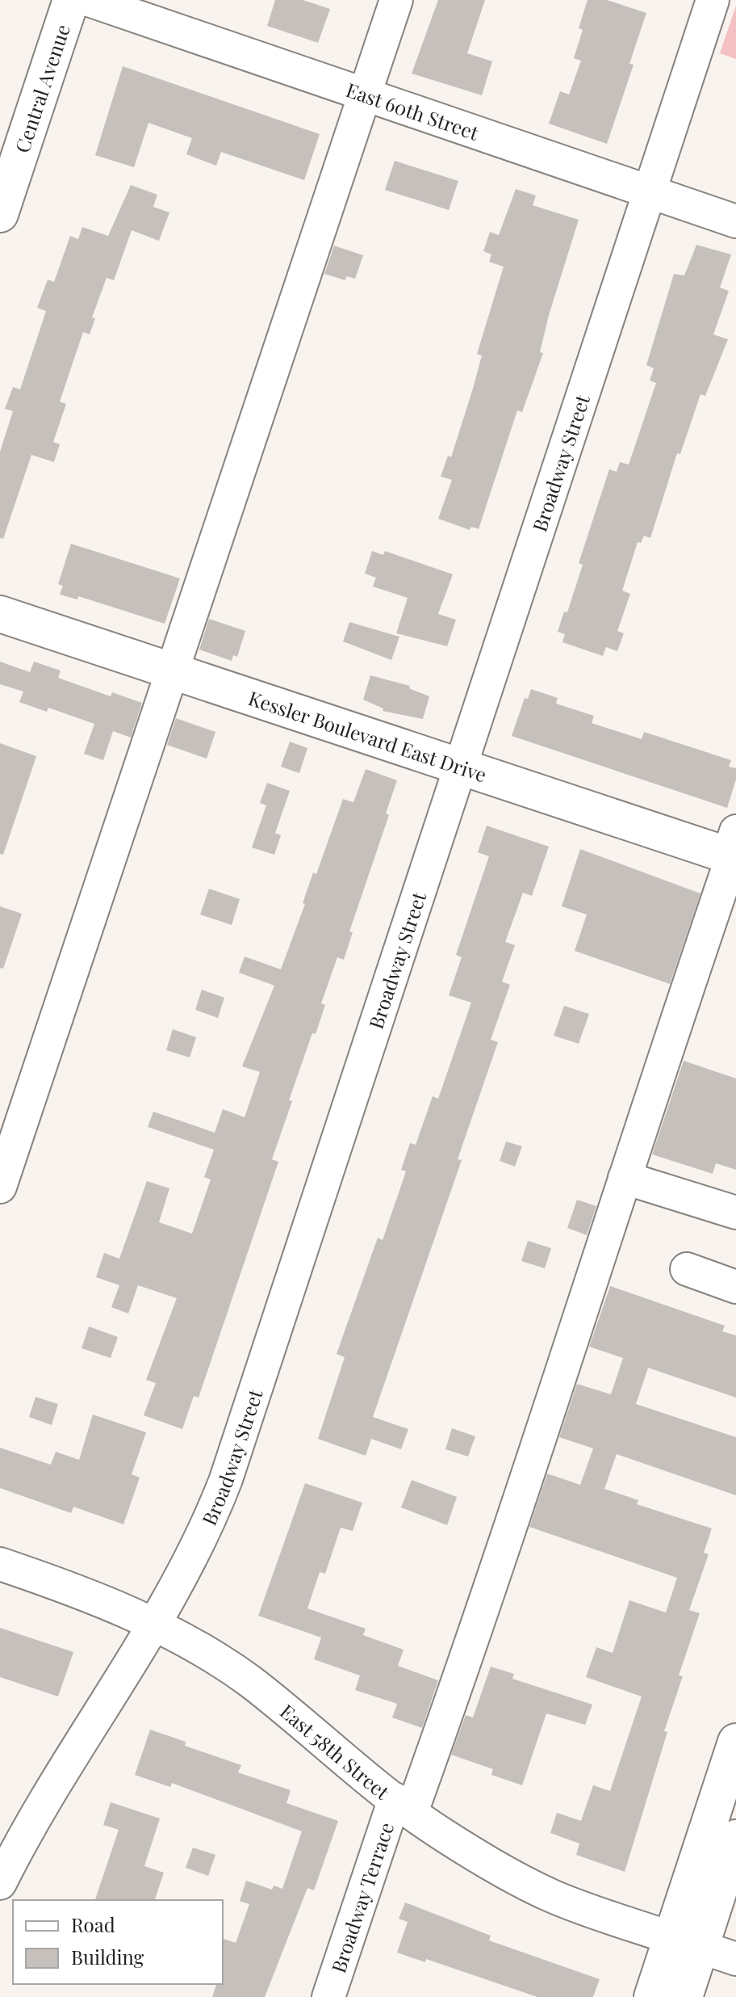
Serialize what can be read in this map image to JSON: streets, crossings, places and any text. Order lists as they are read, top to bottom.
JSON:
{
  "streets": {
    "main road": ["Central Avenue", "Kessler Boulevard East Drive"],
    "street": [
      "East 60th Street",
      "Broadway Street",
      "East 58th Street",
      "Broadway Terrace"
    ]
  },
  "crossings": [
    ["East 60th Street", "Broadway Street"],
    ["Broadway Street", "Kessler Boulevard East Drive"],
    ["Broadway Street", "East 58th Street"],
    ["Kessler Boulevard East Drive", "Broadway Terrace"],
    ["East 58th Street", "Broadway Terrace"]
  ],
  "legend": ["Road", "Building"]
}
